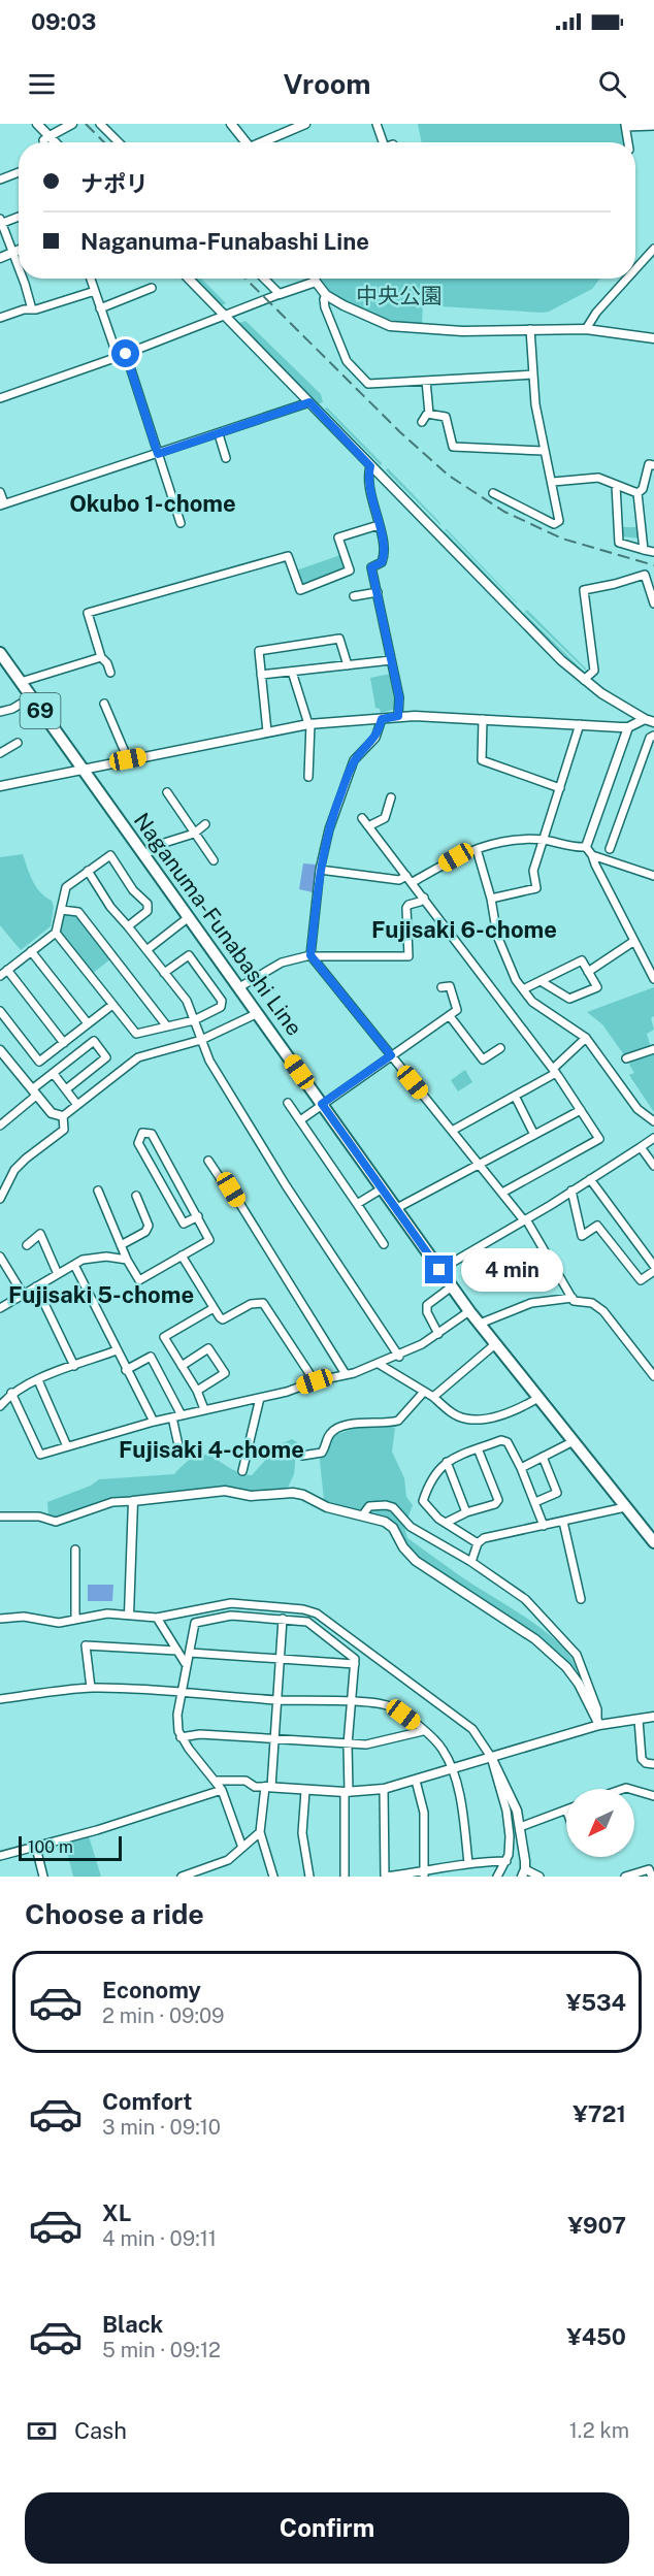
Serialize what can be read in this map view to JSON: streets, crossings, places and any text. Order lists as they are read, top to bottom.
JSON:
{
  "streets": {
    "main road": ["69", "Naganuma-Funabashi Line"]
  },
  "districts": [
    "Okubo 1-chome",
    "Fujisaki 6-chome",
    "Fujisaki 5-chome",
    "Fujisaki 4-chome"
  ],
  "parks": ["中央公園"],
  "scale_bar": "100 m",
  "north": "bottom left",
  "page": {
    "status": "09:03",
    "header": "Vroom",
    "banner": ["ナポリ", "Naganuma-Funabashi Line"],
    "bubble": "4 min",
    "scale": "100 m",
    "heading": "Choose a ride",
    "list": [
      {
        "name": "Economy",
        "note": "2 min · 09:09",
        "value": "¥534"
      },
      {
        "name": "Comfort",
        "note": "3 min · 09:10",
        "value": "¥721"
      },
      {
        "name": "XL",
        "note": "4 min · 09:11",
        "value": "¥907"
      },
      {
        "name": "Black",
        "note": "5 min · 09:12",
        "value": "¥450"
      }
    ],
    "pay": ["Cash", "1.2 km"],
    "buttons": "Confirm"
  }
}
